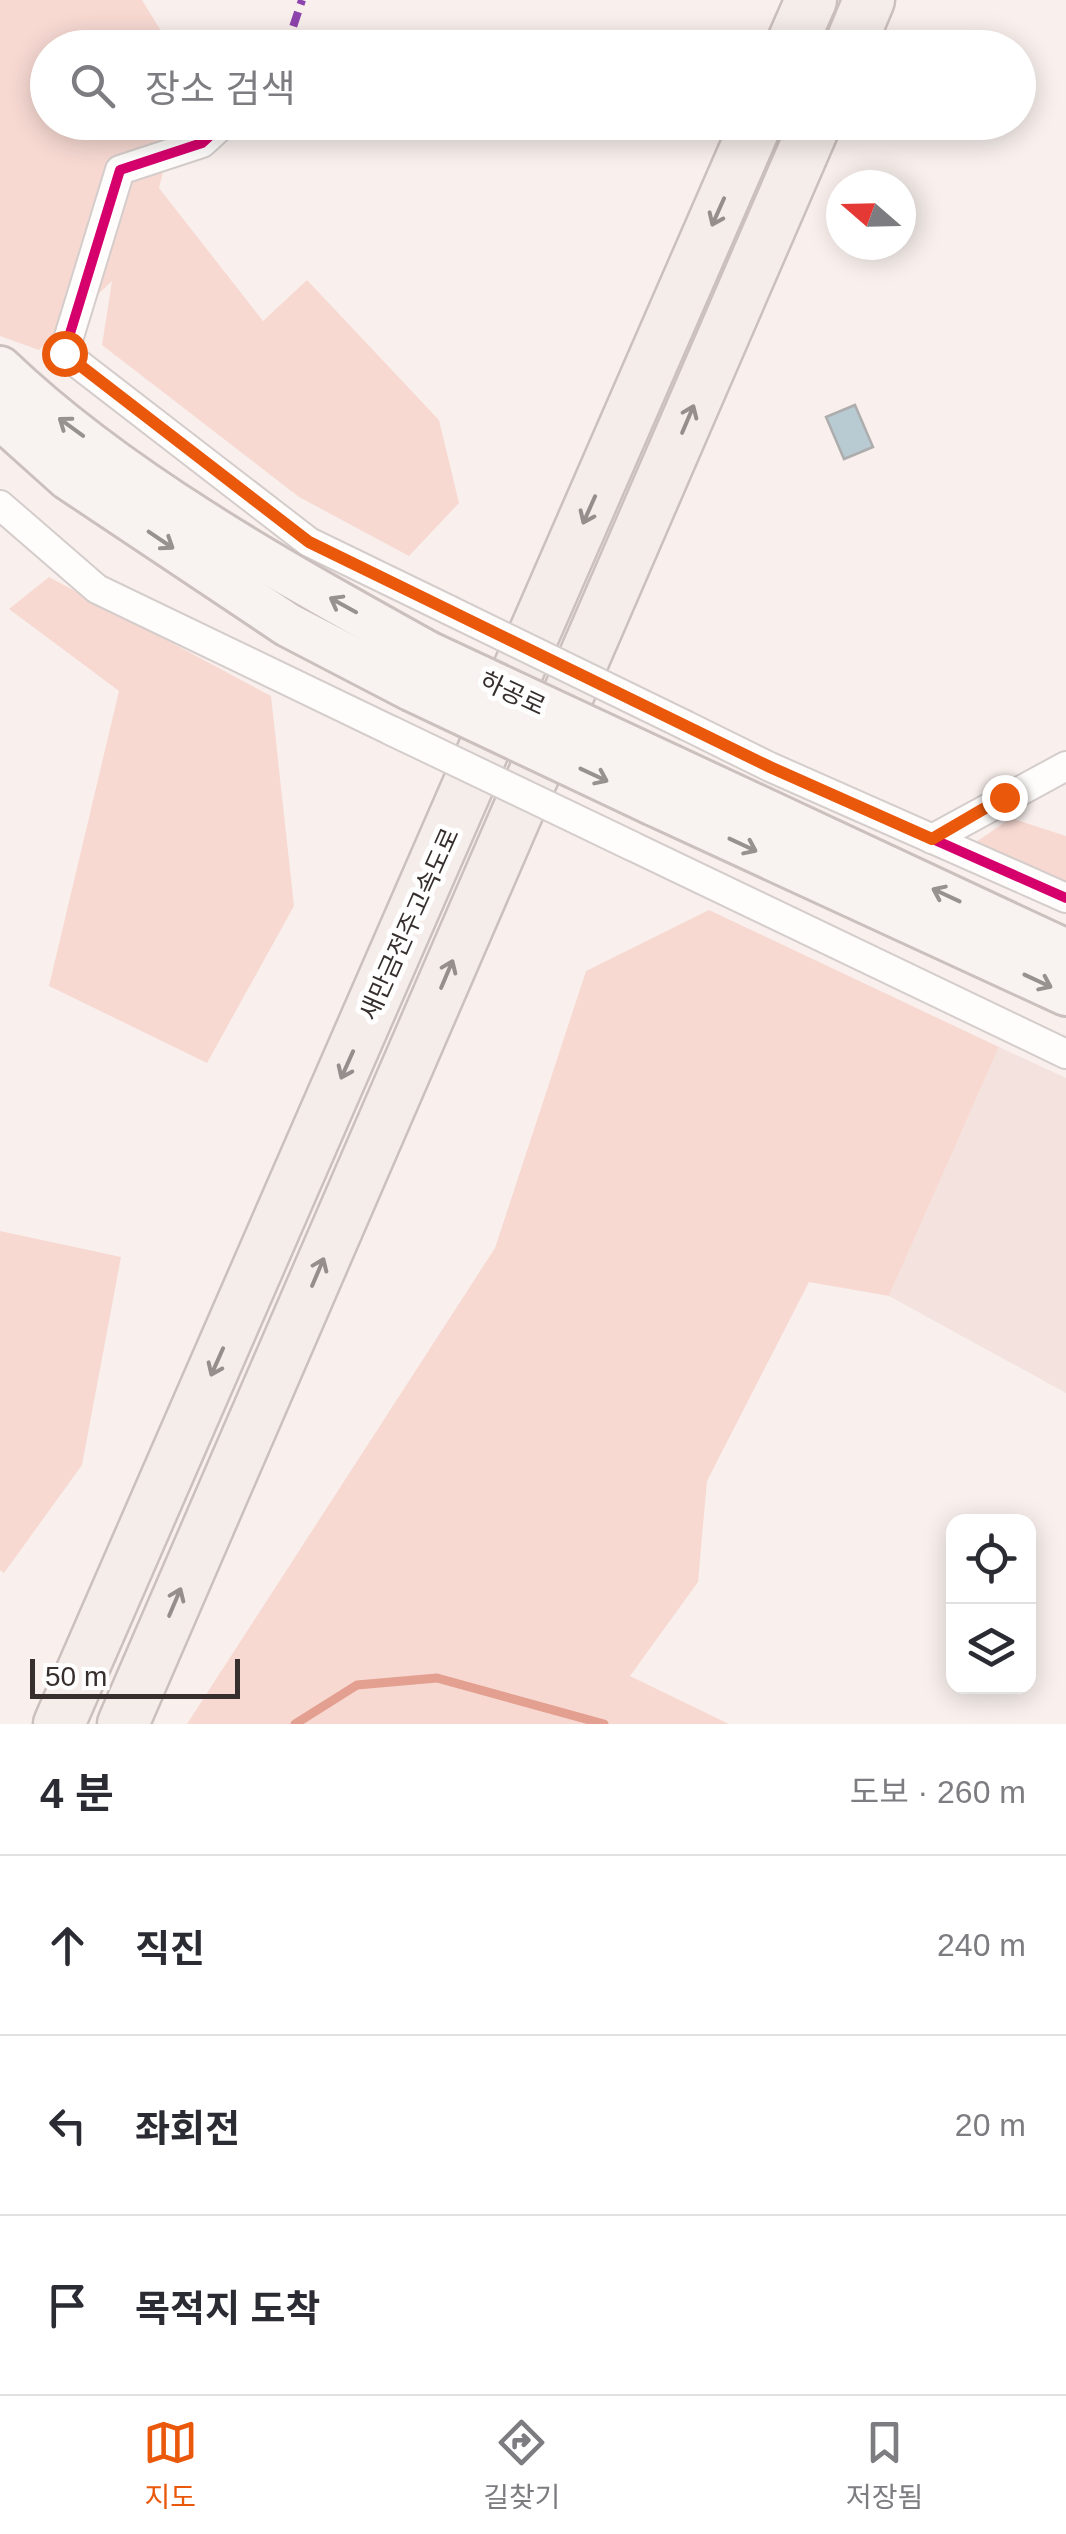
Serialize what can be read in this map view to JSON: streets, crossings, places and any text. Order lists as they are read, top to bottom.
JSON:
{
  "streets": {
    "highway": ["새만금전주고속도로"],
    "main road": ["하공로"]
  },
  "scale_bar": "50 m",
  "north": "left",
  "page": {
    "search": "장소 검색",
    "scale": "50 m",
    "heading": ["4 분", "도보 · 260 m"],
    "list": [
      ["직진", "240 m"],
      ["좌회전", "20 m"],
      "목적지 도착"
    ],
    "nav": ["지도", "길찾기", "저장됨"]
  }
}
